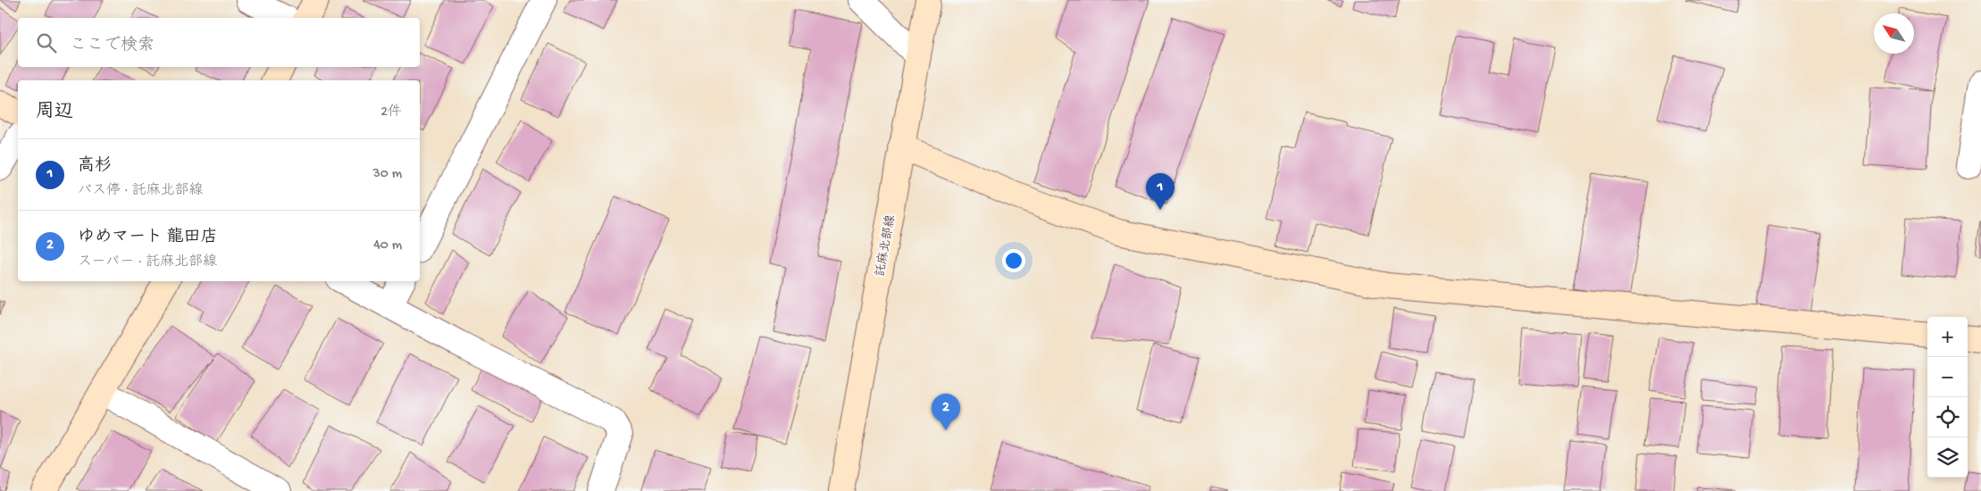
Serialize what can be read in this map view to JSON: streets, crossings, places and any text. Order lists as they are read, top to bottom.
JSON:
{
  "streets": {
    "street": ["託麻北部線"]
  },
  "north": "top left",
  "page": {
    "search": "ここで検索",
    "heading": ["周辺", "2件"],
    "list": [
      {
        "mark": "1",
        "name": "高杉",
        "note": "バス停 · 託麻北部線",
        "value": "30 m"
      },
      {
        "mark": "2",
        "name": "ゆめマート 龍田店",
        "note": "スーパー · 託麻北部線",
        "value": "40 m"
      }
    ],
    "pins": ["1", "2"],
    "map_buttons": ["+", "−"]
  }
}
